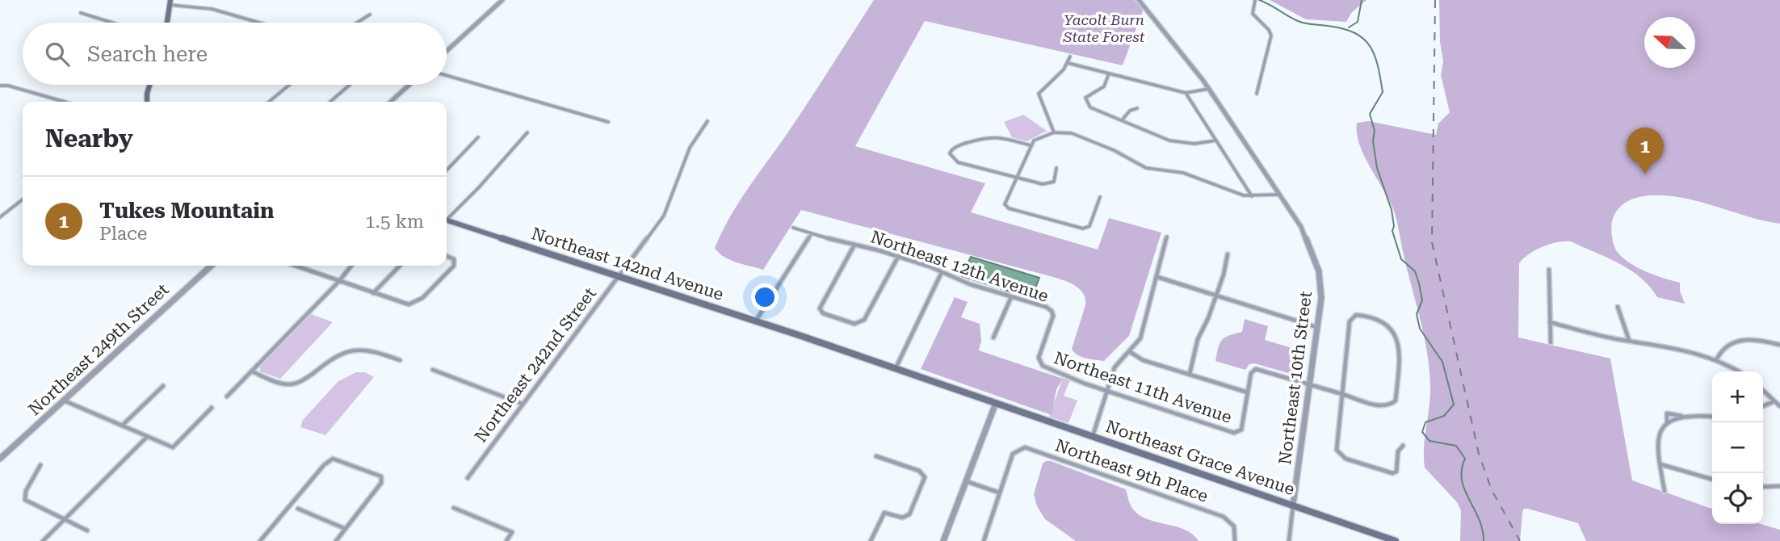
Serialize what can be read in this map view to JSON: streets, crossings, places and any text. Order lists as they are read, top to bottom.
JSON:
{
  "streets": {
    "main road": ["Northeast 142nd Avenue", "Northeast Grace Avenue"],
    "street": [
      "Northeast 12th Avenue",
      "Northeast 249th Street",
      "Northeast 242nd Street",
      "Northeast 10th Street",
      "Northeast 11th Avenue",
      "Northeast 9th Place"
    ]
  },
  "crossings": [
    ["Northeast 142nd Avenue", "Northeast 242nd Street"],
    ["Northeast 142nd Avenue", "Northeast Grace Avenue"],
    ["Northeast 12th Avenue", "Northeast 11th Avenue"],
    ["Northeast 10th Street", "Northeast Grace Avenue"]
  ],
  "parks": ["Yacolt Burn State Forest"],
  "north": "left",
  "page": {
    "search": "Search here",
    "heading": "Nearby",
    "pins": "1",
    "list": [
      {
        "mark": "1",
        "name": "Tukes Mountain",
        "note": "Place",
        "value": "1.5 km"
      }
    ],
    "map_buttons": ["+", "−"]
  }
}
